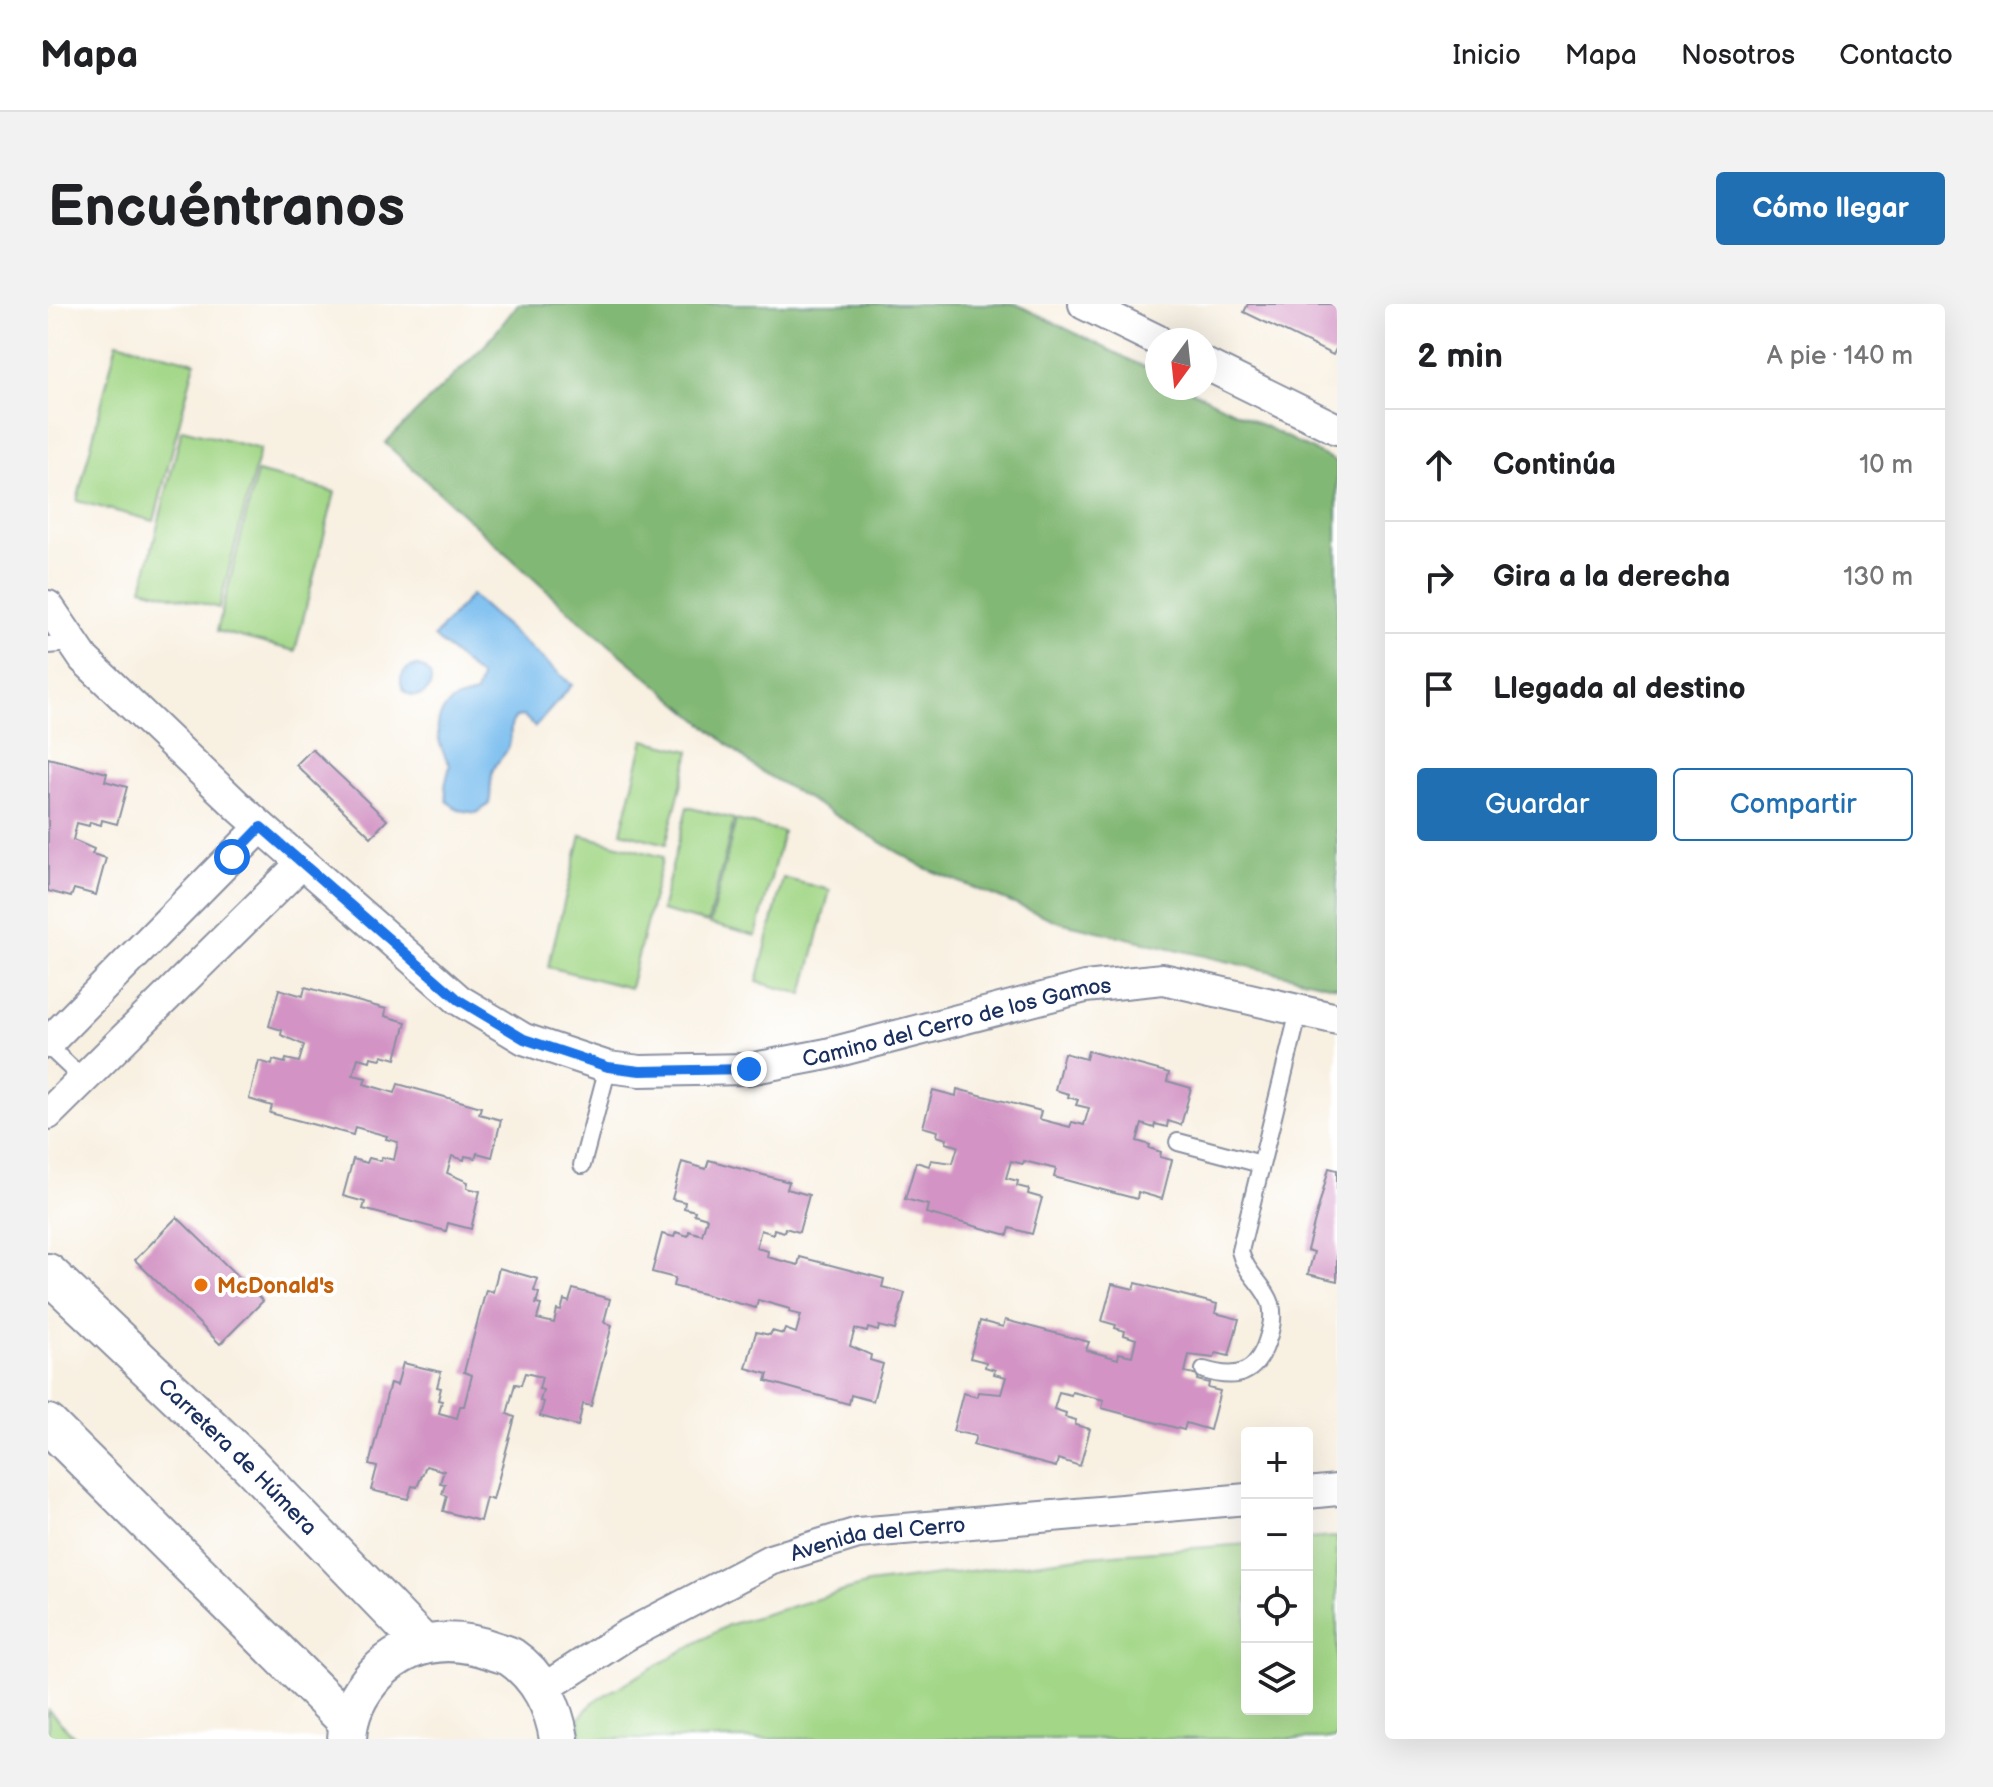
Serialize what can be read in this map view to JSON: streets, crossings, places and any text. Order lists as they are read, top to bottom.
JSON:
{
  "streets": {
    "street": ["Camino del Cerro de los Gamos", "Carretera de Húmera", "Avenida del Cerro"]
  },
  "places": ["McDonald's"],
  "north": "bottom",
  "page": {
    "header": "Mapa",
    "nav": [
      "Inicio",
      "Mapa",
      "Nosotros",
      "Contacto"
    ],
    "buttons": [
      "Cómo llegar",
      ["Guardar", "Compartir"]
    ],
    "title": "Encuéntranos",
    "heading": ["2 min", "A pie · 140 m"],
    "list": [
      ["Continúa", "10 m"],
      ["Gira a la derecha", "130 m"],
      "Llegada al destino"
    ],
    "map_buttons": ["+", "−"]
  }
}
